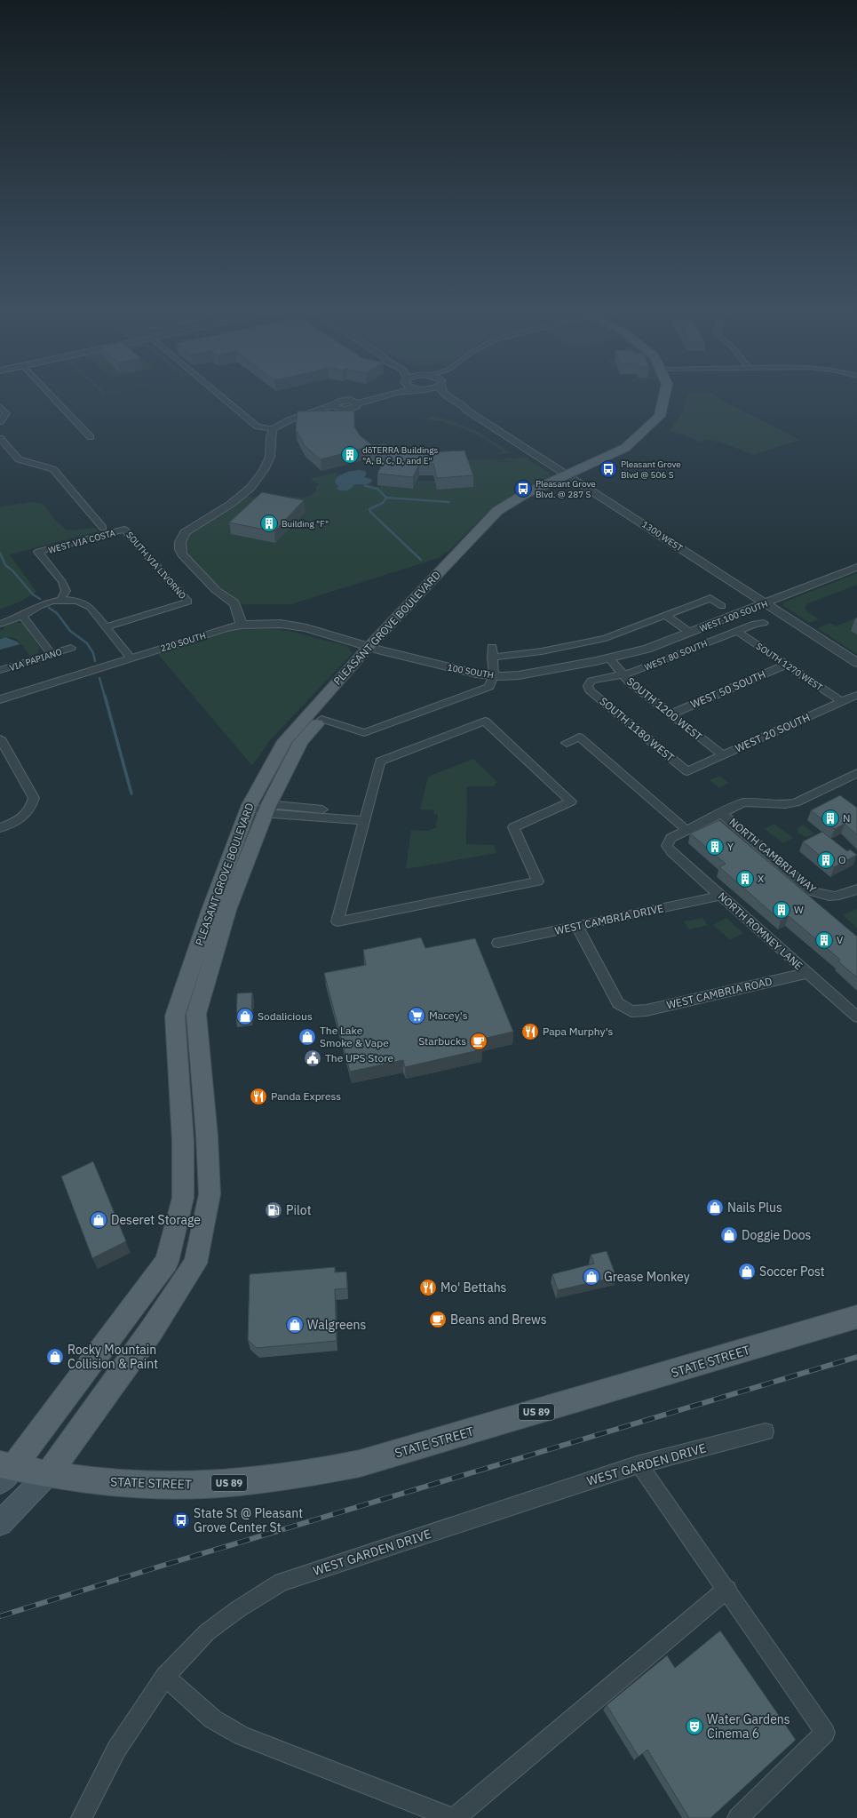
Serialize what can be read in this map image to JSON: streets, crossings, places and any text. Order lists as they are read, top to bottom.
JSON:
{
  "streets": {
    "main road": ["PLEASANT GROVE BOULEVARD", "STATE STREET", "US 89"],
    "street": [
      "1300 WEST",
      "WEST VIA COSTA",
      "SOUTH VIA LIVORNO",
      "WEST 100 SOUTH",
      "220 SOUTH",
      "WEST 80 SOUTH",
      "VIA PAPIANO",
      "SOUTH 1270 WEST",
      "100 SOUTH",
      "WEST 50 SOUTH",
      "SOUTH 1200 WEST",
      "SOUTH 1180 WEST",
      "WEST 20 SOUTH",
      "NORTH CAMBRIA WAY",
      "WEST CAMBRIA DRIVE",
      "NORTH ROMNEY LANE",
      "WEST CAMBRIA ROAD",
      "WEST GARDEN DRIVE"
    ]
  },
  "crossings": [
    ["1300 WEST", "WEST 100 SOUTH"],
    ["1300 WEST", "PLEASANT GROVE BOULEVARD"],
    ["WEST VIA COSTA", "SOUTH VIA LIVORNO"],
    ["WEST 100 SOUTH", "100 SOUTH"],
    ["WEST 100 SOUTH", "SOUTH 1200 WEST"],
    ["PLEASANT GROVE BOULEVARD", "220 SOUTH"],
    ["PLEASANT GROVE BOULEVARD", "100 SOUTH"],
    ["PLEASANT GROVE BOULEVARD", "STATE STREET"],
    ["220 SOUTH", "100 SOUTH"],
    ["WEST 80 SOUTH", "SOUTH 1270 WEST"],
    ["WEST 80 SOUTH", "SOUTH 1200 WEST"],
    ["WEST 80 SOUTH", "SOUTH 1180 WEST"],
    ["SOUTH 1270 WEST", "WEST 50 SOUTH"],
    ["SOUTH 1270 WEST", "WEST 20 SOUTH"],
    ["100 SOUTH", "SOUTH 1200 WEST"],
    ["WEST 50 SOUTH", "SOUTH 1200 WEST"],
    ["SOUTH 1200 WEST", "WEST 20 SOUTH"],
    ["SOUTH 1180 WEST", "WEST 20 SOUTH"],
    ["WEST CAMBRIA DRIVE", "NORTH ROMNEY LANE"],
    ["WEST CAMBRIA DRIVE", "WEST CAMBRIA ROAD"],
    ["NORTH ROMNEY LANE", "WEST CAMBRIA ROAD"]
  ],
  "places": {
    "building": [
      "dōTERRA Buildings \"A, B, C, D, and E\"",
      "Building \"F\"",
      "N",
      "Y",
      "O",
      "X",
      "W",
      "V"
    ],
    "bus stop": ["Pleasant Grove Blvd @ 506 S", "Pleasant Grove Blvd. @ 287 S", "State St @ Pleasant Grove Center St"],
    "supermarket": ["Macey's"],
    "shop": [
      "Sodalicious",
      "The Lake Smoke & Vape",
      "Nails Plus",
      "Deseret Storage",
      "Doggie Doos",
      "Soccer Post",
      "Grease Monkey",
      "Walgreens",
      "Rocky Mountain Collision & Paint"
    ],
    "restaurant": ["Papa Murphy's", "Panda Express", "Mo' Bettahs"],
    "cafe": ["Starbucks", "Beans and Brews"],
    "public building": ["The UPS Store"],
    "fuel station": ["Pilot"],
    "theatre": ["Water Gardens Cinema 6"]
  }
}
